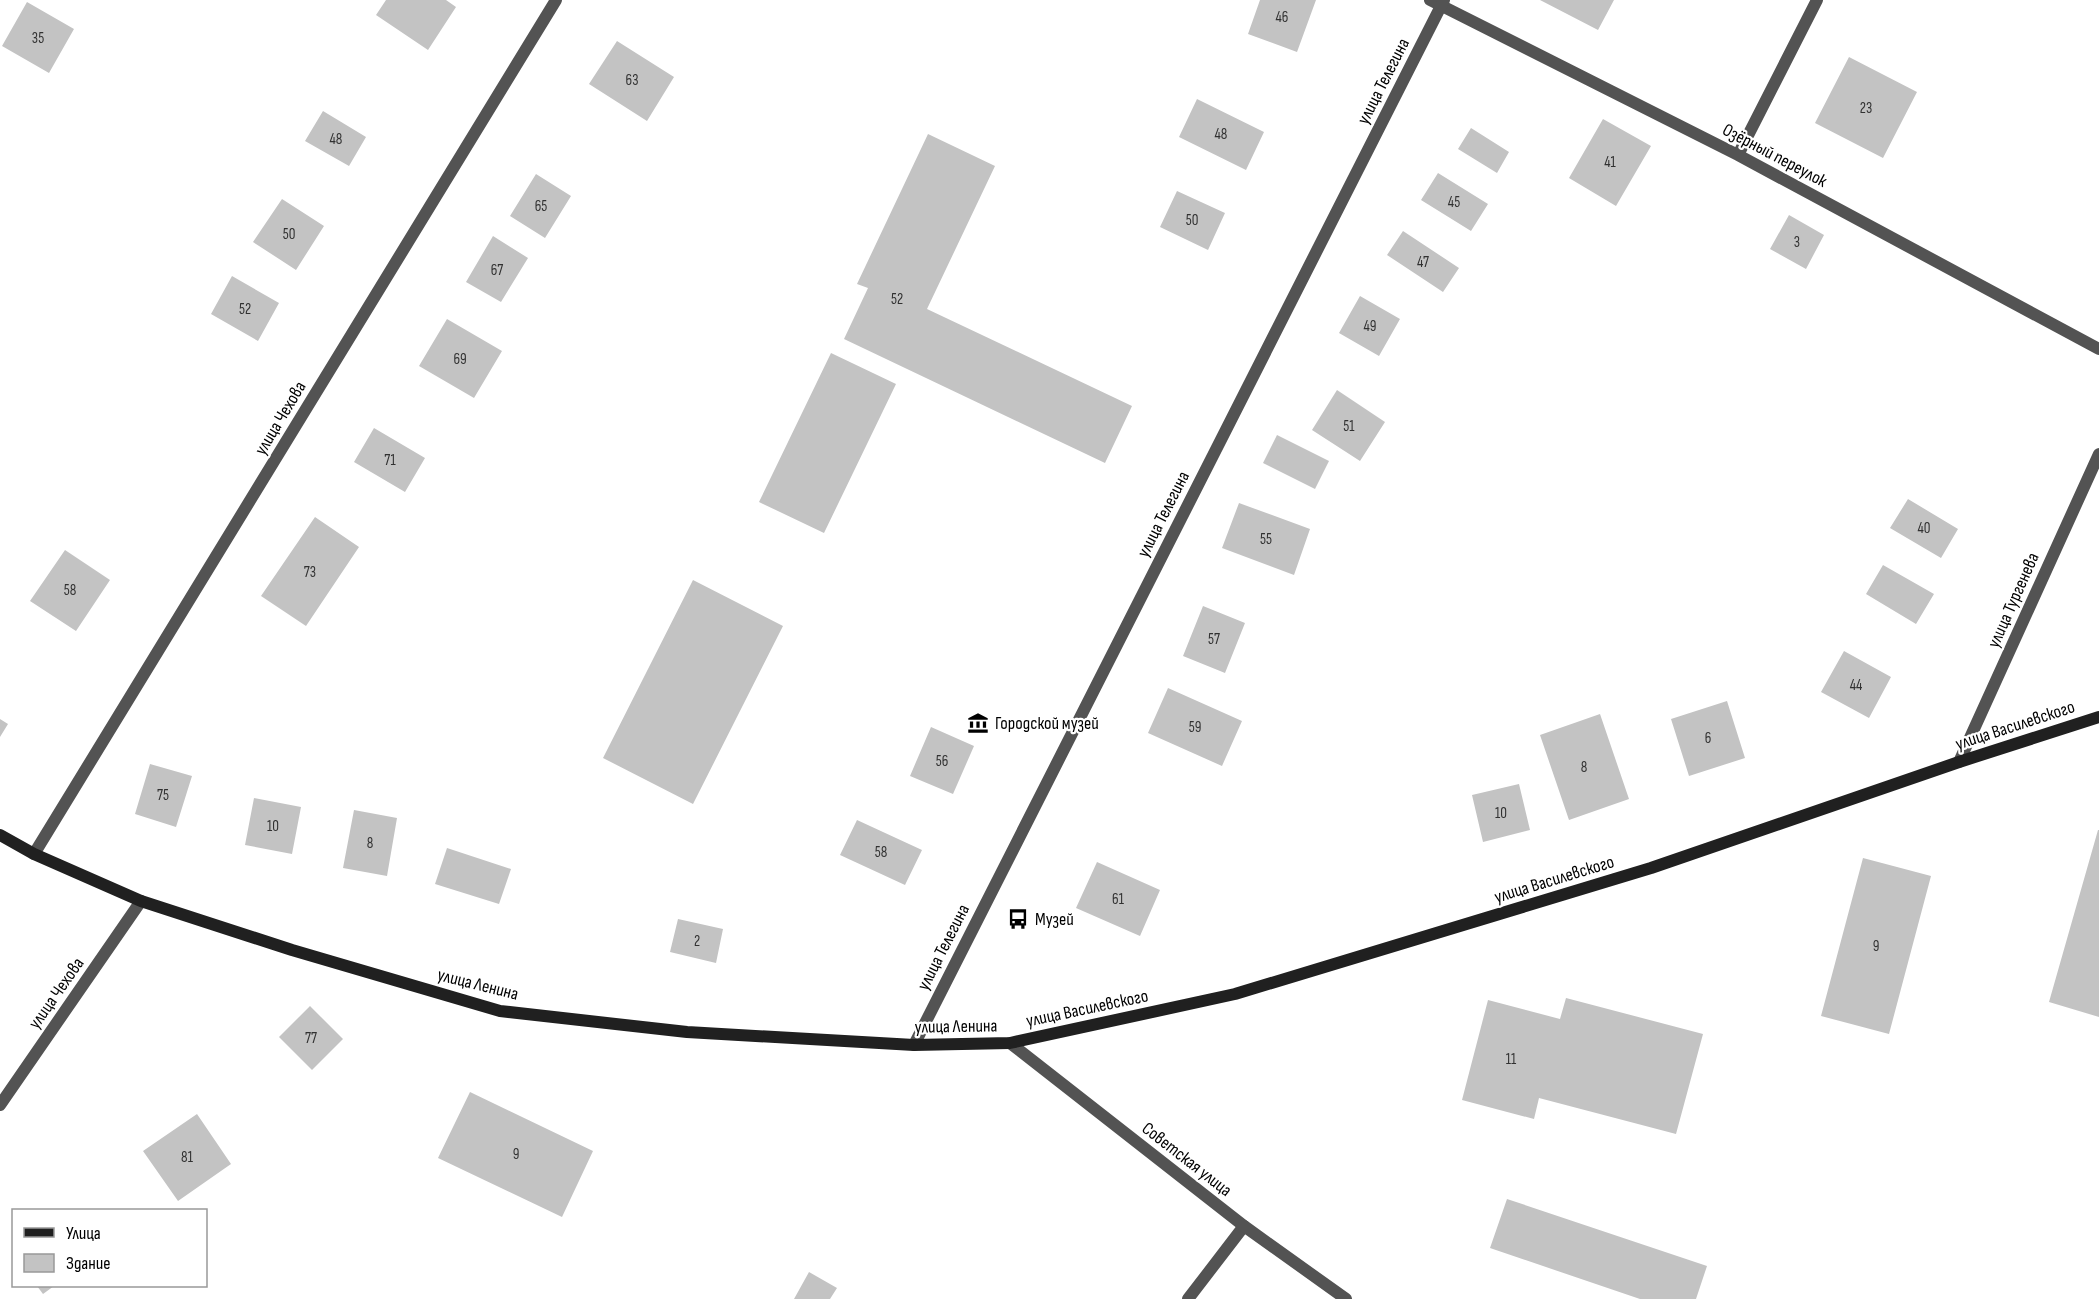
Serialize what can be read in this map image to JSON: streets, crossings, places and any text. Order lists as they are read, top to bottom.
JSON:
{
  "streets": {
    "main road": ["улица Василевского", "улица Ленина"],
    "street": [
      "улица Телегина",
      "Озёрный переулок",
      "улица Чехова",
      "улица Тургенева",
      "Советская улица"
    ]
  },
  "crossings": [
    ["улица Телегина", "Озёрный переулок"],
    ["улица Телегина", "улица Ленина"],
    ["улица Чехова", "улица Ленина"],
    ["улица Тургенева", "улица Василевского"],
    ["улица Василевского", "улица Ленина"],
    ["улица Василевского", "Советская улица"],
    ["улица Ленина", "Советская улица"]
  ],
  "places": {
    "museum": ["Городской музей"],
    "bus stop": ["Музей"]
  },
  "house_numbers": [
    "46",
    "35",
    "63",
    "23",
    "48",
    "48",
    "41",
    "45",
    "65",
    "50",
    "50",
    "3",
    "47",
    "67",
    "52",
    "52",
    "49",
    "69",
    "51",
    "71",
    "40",
    "55",
    "73",
    "58",
    "57",
    "44",
    "59",
    "6",
    "56",
    "8",
    "75",
    "10",
    "10",
    "8",
    "58",
    "61",
    "2",
    "9",
    "77",
    "11",
    "9",
    "81"
  ],
  "legend": ["Улица", "Здание"]
}
